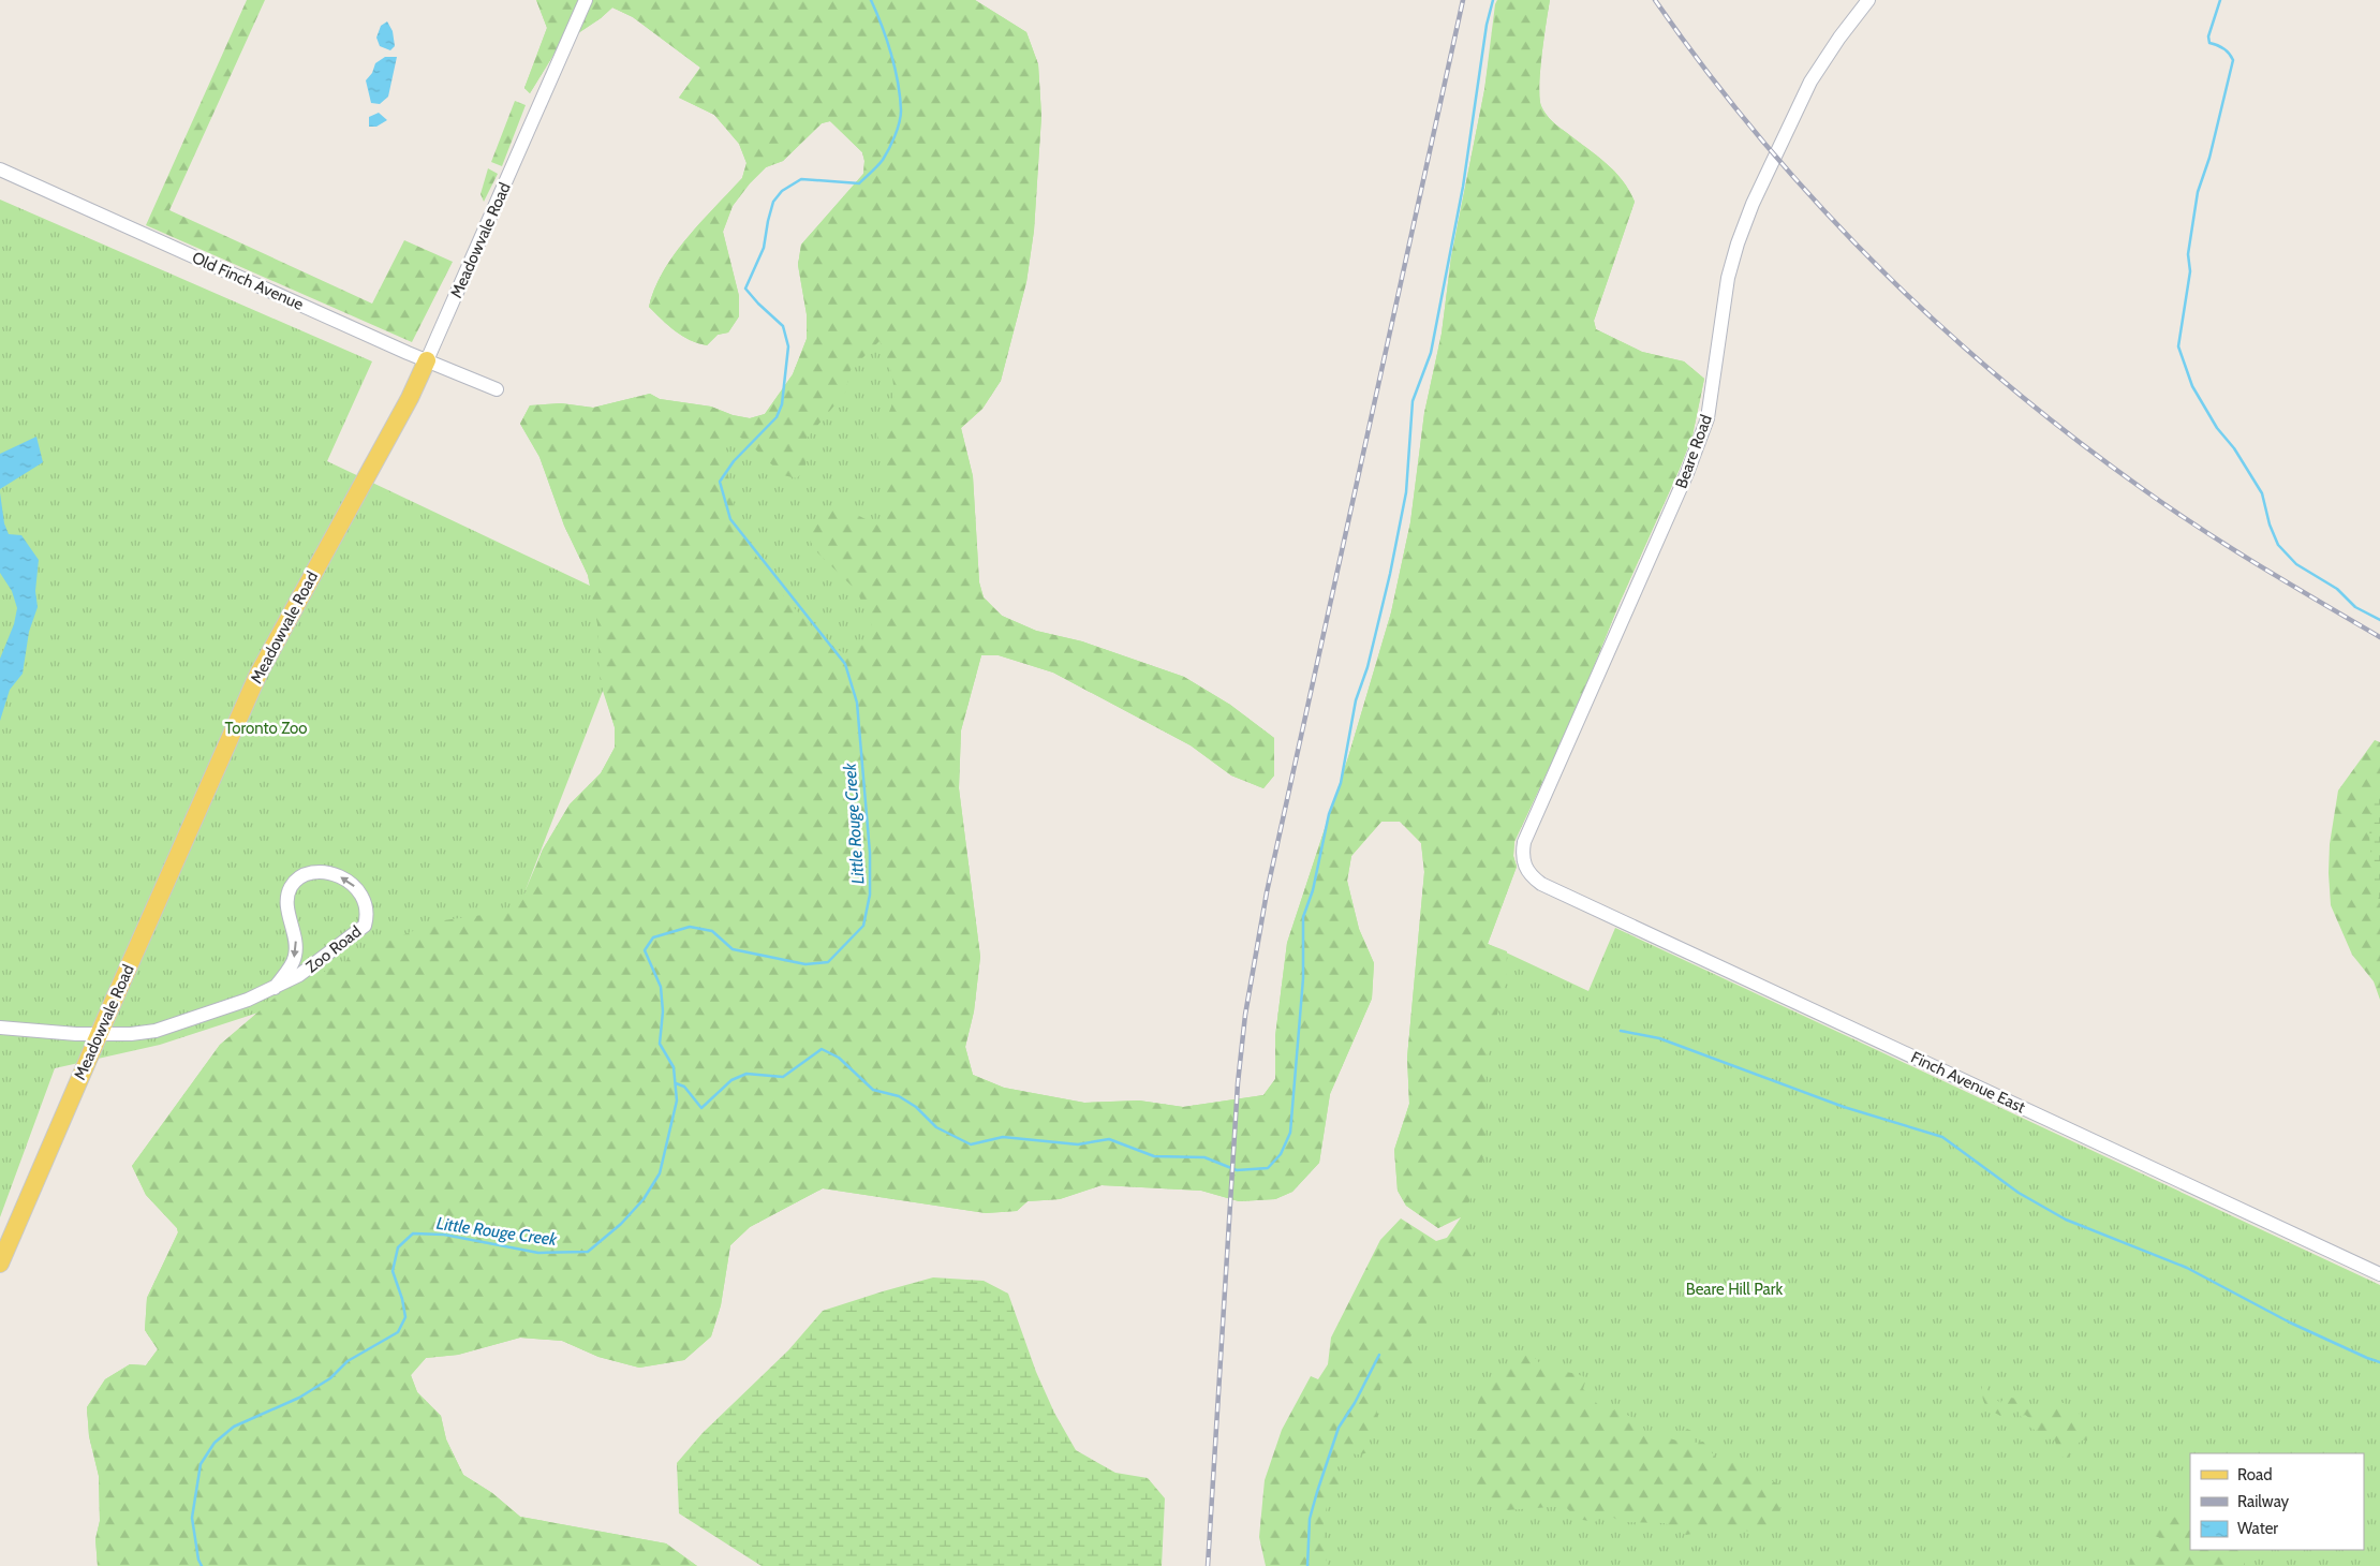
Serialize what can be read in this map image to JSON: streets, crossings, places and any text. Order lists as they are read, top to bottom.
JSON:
{
  "streets": {
    "main road": ["Meadowvale Road"],
    "street": [
      "Old Finch Avenue",
      "Beare Road",
      "Zoo Road",
      "Finch Avenue East"
    ]
  },
  "crossings": [
    ["Meadowvale Road", "Old Finch Avenue"],
    ["Meadowvale Road", "Zoo Road"],
    ["Beare Road", "Finch Avenue East"]
  ],
  "water": ["Little Rouge Creek"],
  "parks": ["Toronto Zoo", "Beare Hill Park"],
  "legend": ["Road", "Railway", "Water"]
}
